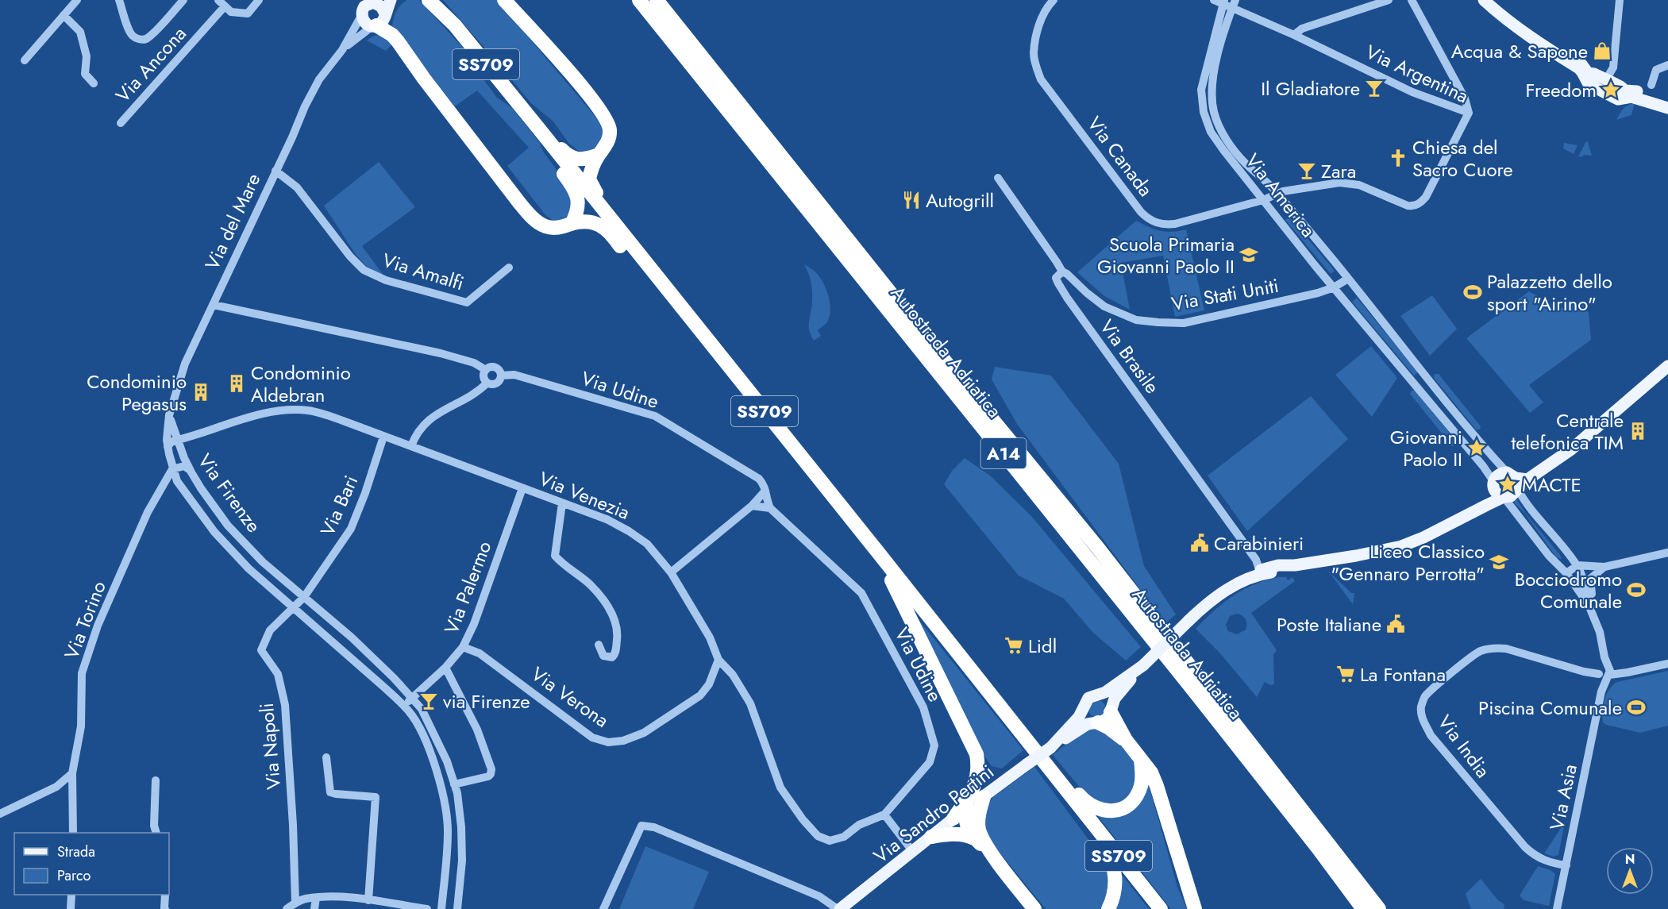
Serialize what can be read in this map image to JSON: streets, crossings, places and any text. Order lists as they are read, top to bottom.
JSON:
{
  "streets": {
    "highway": ["SS709", "Autostrada Adriatica", "A14"],
    "main road": ["Via del Mare", "Via Sandro Pertini"],
    "street": [
      "Via Ancona",
      "Via Argentina",
      "Via Canada",
      "Via America",
      "Via Amalfi",
      "Via Stati Uniti",
      "Via Brasile",
      "Via Udine",
      "Via Firenze",
      "Via Venezia",
      "Via Bari",
      "Via Palermo",
      "Via Torino",
      "Via Verona",
      "Via Napoli",
      "Via India",
      "Via Asia"
    ]
  },
  "crossings": [
    ["Via Argentina", "Via Canada"],
    ["Via Argentina", "Via America"],
    ["Via Canada", "Via America"],
    ["Via America", "Via Stati Uniti"],
    ["Via del Mare", "Via Amalfi"],
    ["Via del Mare", "Via Udine"],
    ["Via del Mare", "Via Firenze"],
    ["Via Stati Uniti", "Via Brasile"],
    ["Via Brasile", "Via Sandro Pertini"],
    ["Via Udine", "Via Venezia"],
    ["Via Firenze", "Via Venezia"],
    ["Via Firenze", "Via Bari"],
    ["Via Firenze", "Via Palermo"],
    ["Via Firenze", "Via Torino"],
    ["Via Firenze", "Via Napoli"],
    ["Via Venezia", "Via Bari"],
    ["Via Venezia", "Via Palermo"],
    ["Via Venezia", "Via Verona"],
    ["Via Bari", "Via Napoli"],
    ["Via Palermo", "Via Verona"],
    ["Via India", "Via Asia"]
  ],
  "places": {
    "shop": ["Acqua & Sapone"],
    "bar": ["Il Gladiatore", "Zara", "via Firenze"],
    "place": ["Freedom", "Giovanni Paolo II", "MACTE"],
    "church": ["Chiesa del Sacro Cuore"],
    "restaurant": ["Autogrill"],
    "school or university": ["Scuola Primaria Giovanni Paolo II", "Liceo Classico \"Gennaro Perrotta\""],
    "sports": ["Palazzetto dello sport \"Airino\"", "Bocciodromo Comunale", "Piscina Comunale"],
    "building": ["Condominio Aldebran", "Condominio Pegasus", "Centrale telefonica TIM"],
    "public building": ["Carabinieri", "Poste Italiane"],
    "supermarket": ["Lidl", "La Fontana"]
  },
  "legend": ["Strada", "Parco"],
  "north": "top"
}
